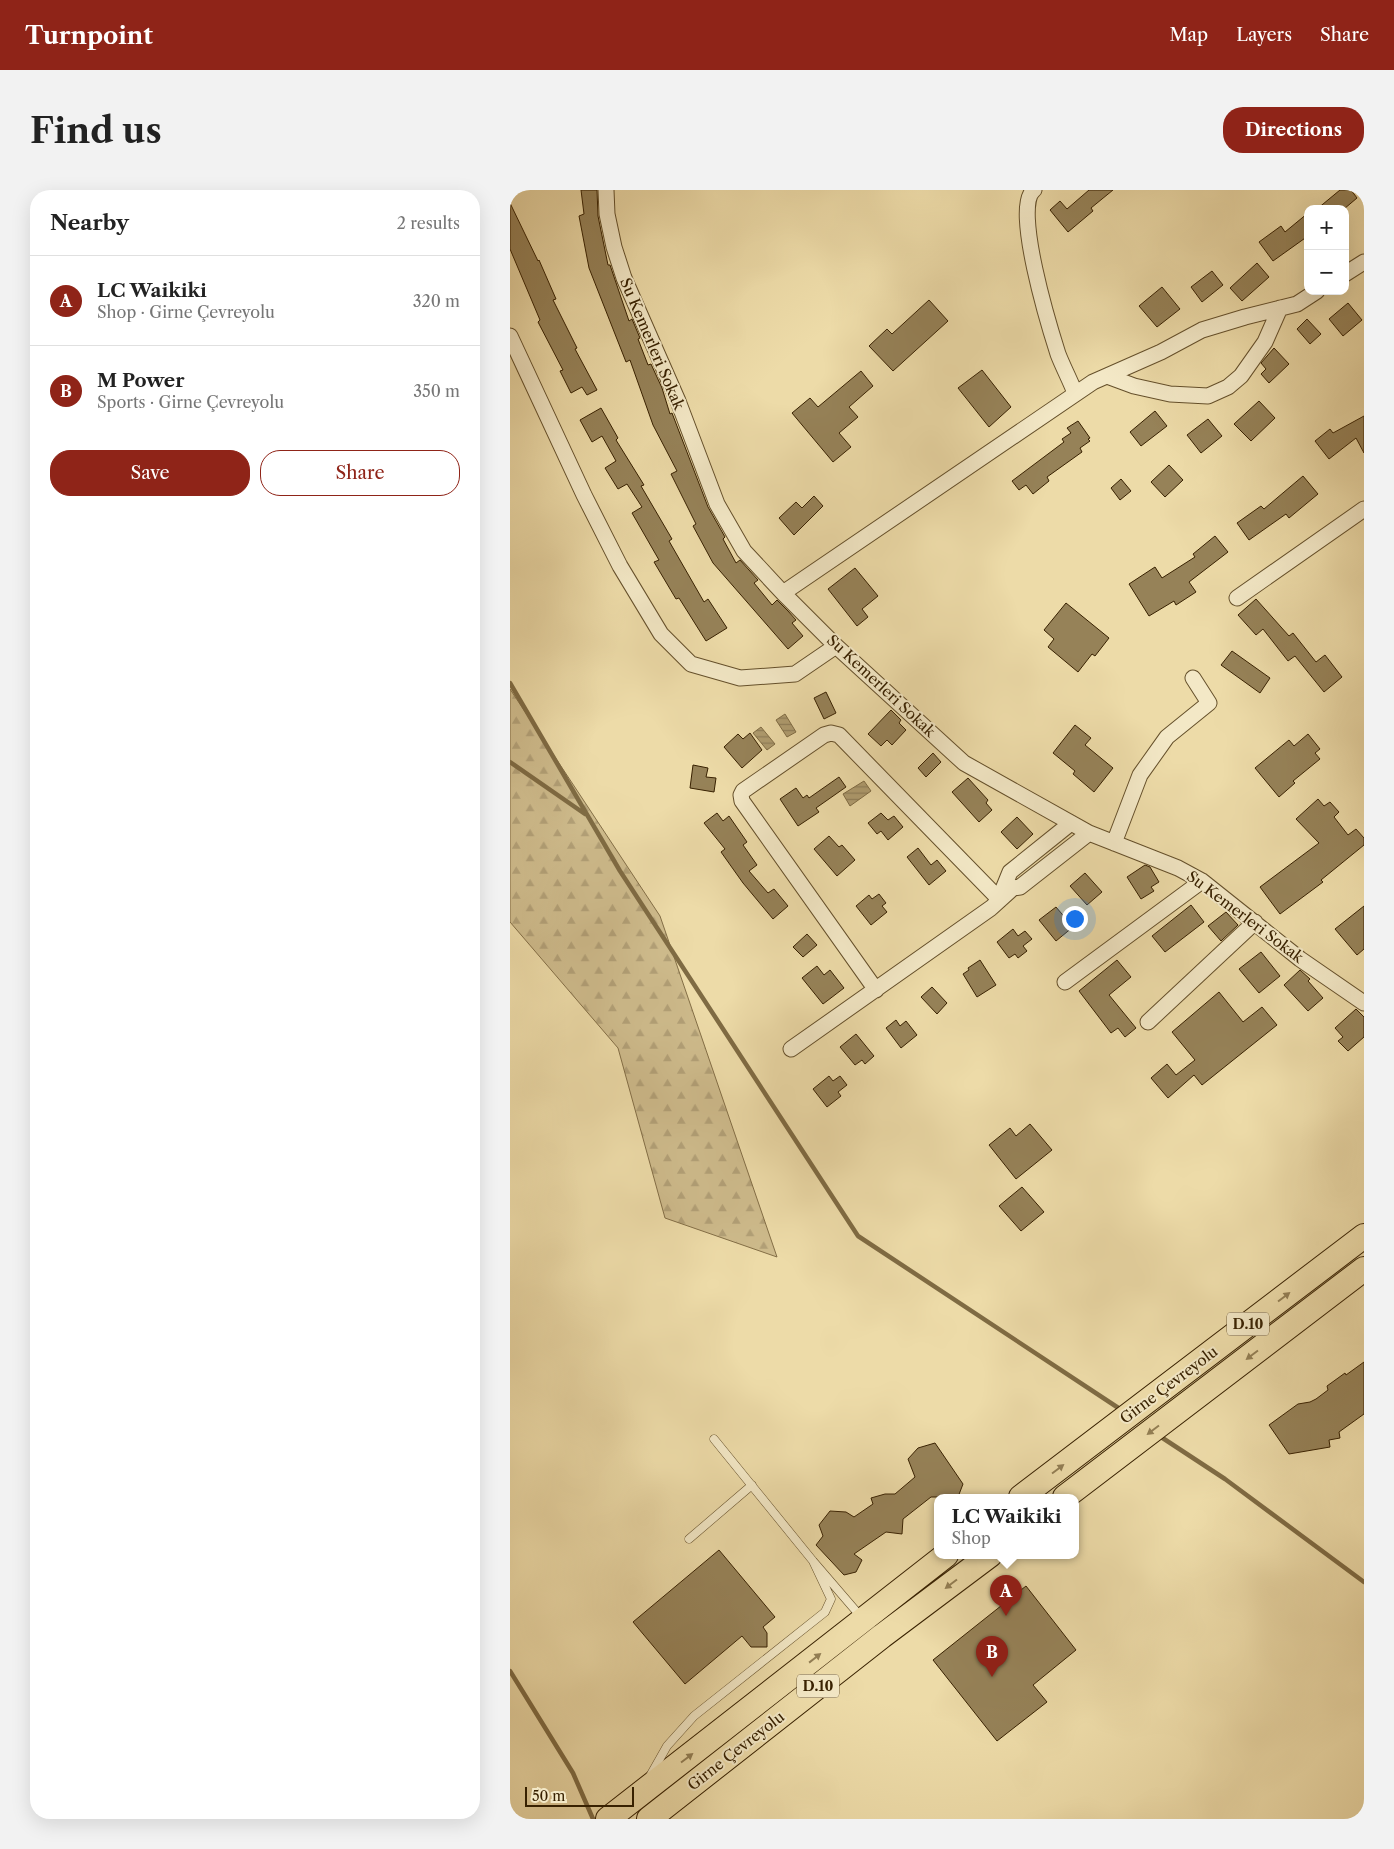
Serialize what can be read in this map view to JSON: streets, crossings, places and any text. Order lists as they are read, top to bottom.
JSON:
{
  "streets": {
    "highway": ["D.10", "Girne Çevreyolu"],
    "street": ["Su Kemerleri Sokak"]
  },
  "scale_bar": "50 m",
  "page": {
    "header": "Turnpoint",
    "nav": ["Map", "Layers", "Share"],
    "buttons": [
      "Directions",
      ["Save", "Share"]
    ],
    "title": "Find us",
    "heading": ["Nearby", "2 results"],
    "map_buttons": ["+", "−"],
    "list": [
      {
        "mark": "A",
        "name": "LC Waikiki",
        "note": "Shop · Girne Çevreyolu",
        "value": "320 m"
      },
      {
        "mark": "B",
        "name": "M Power",
        "note": "Sports · Girne Çevreyolu",
        "value": "350 m"
      }
    ],
    "popup": ["LC Waikiki", "Shop"],
    "pins": ["A", "B"],
    "scale": "50 m"
  }
}
